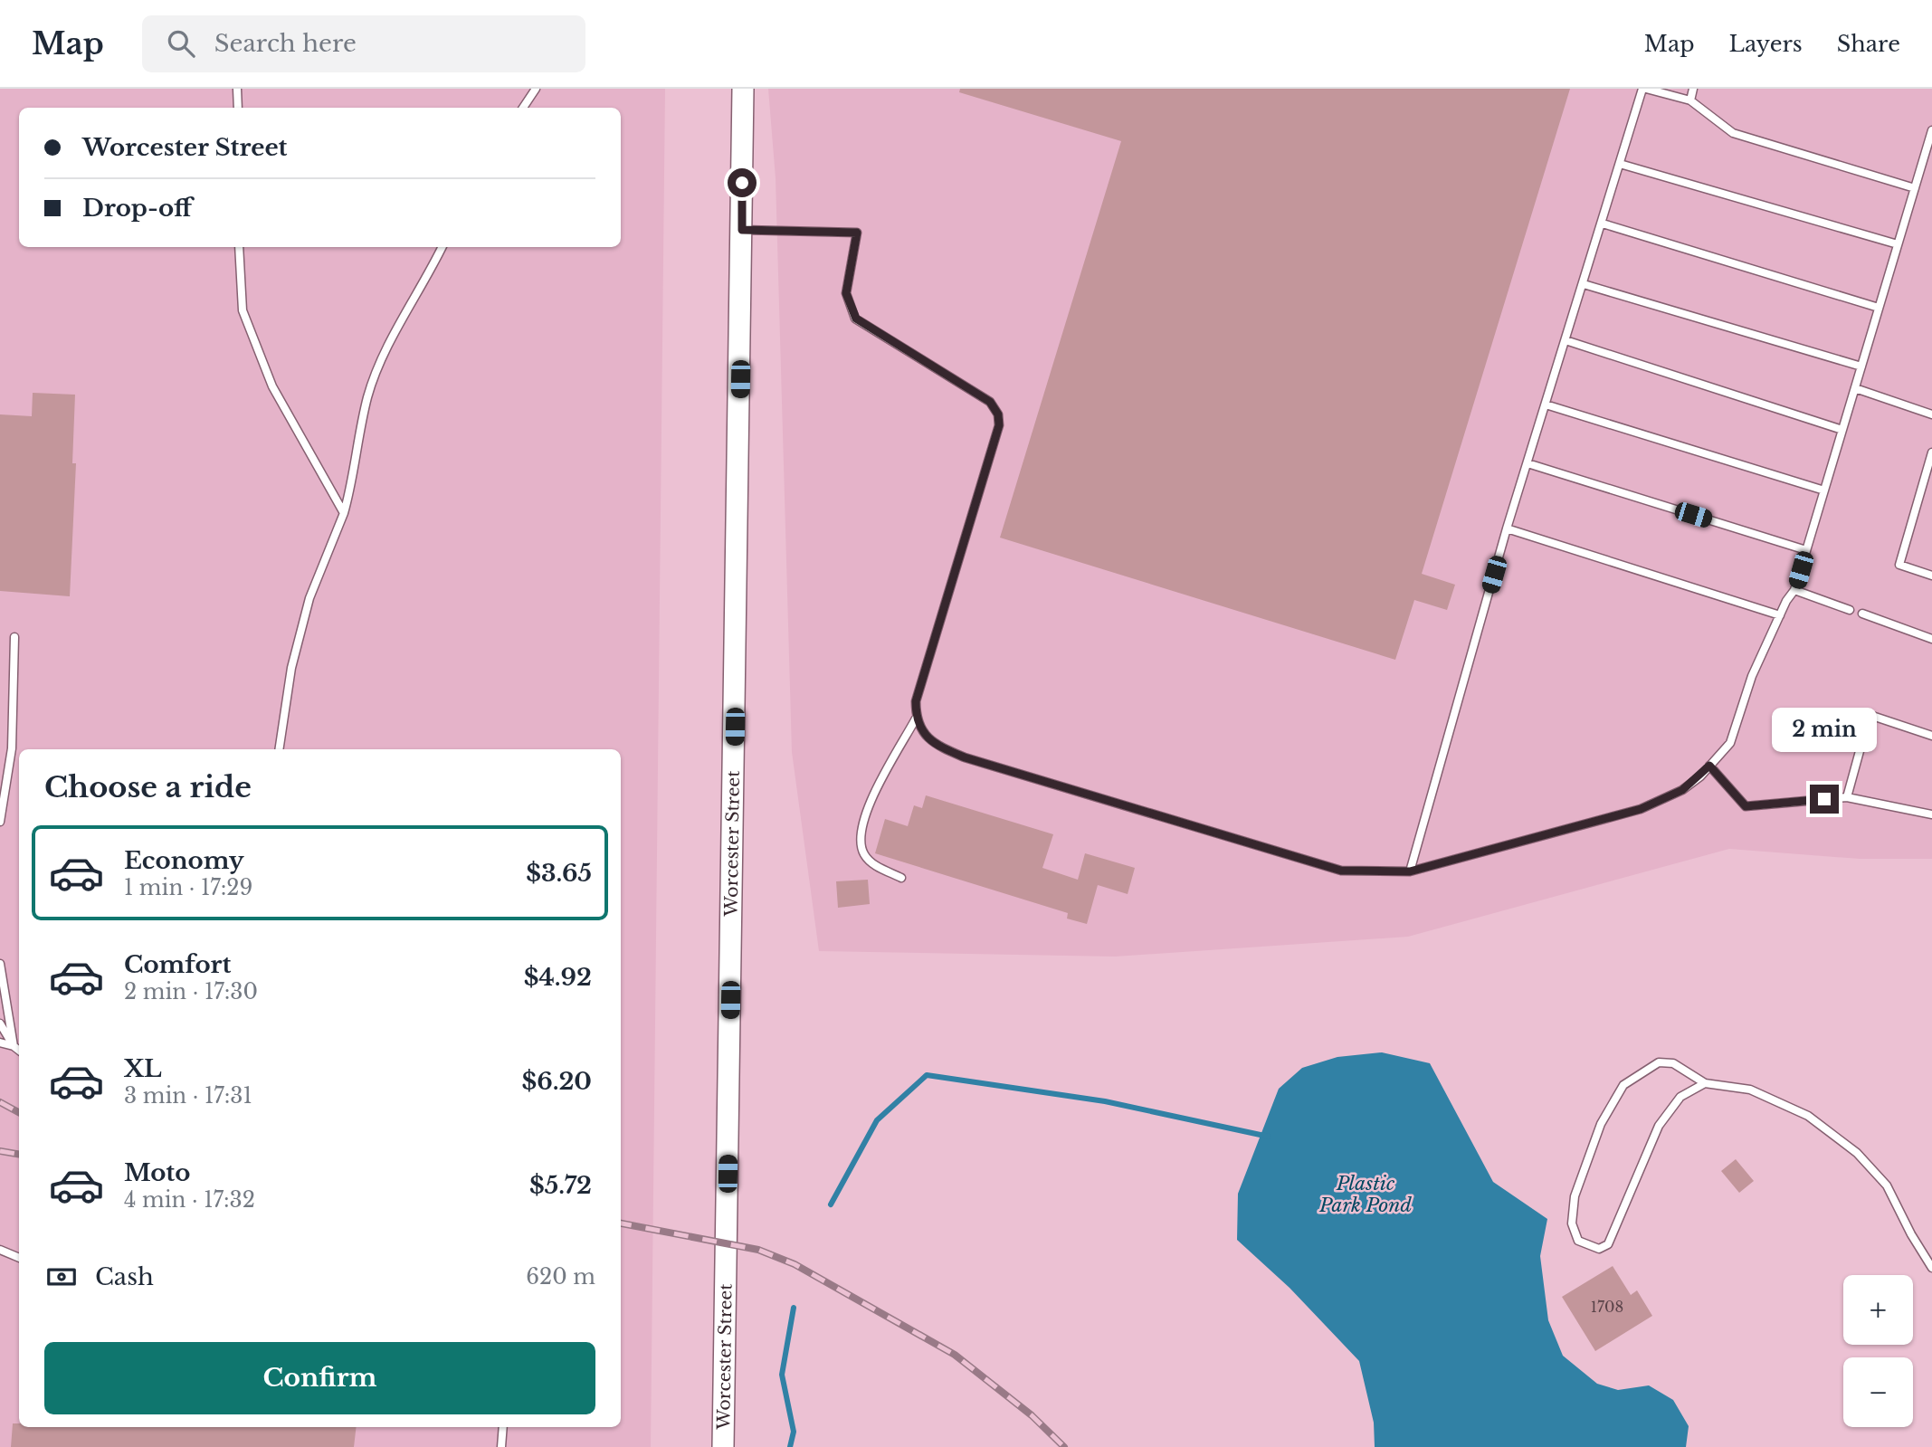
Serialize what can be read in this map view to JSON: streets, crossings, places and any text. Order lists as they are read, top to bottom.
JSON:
{
  "streets": {
    "main road": ["Worcester Street"]
  },
  "water": ["Plastic Park Pond"],
  "house_numbers": ["1708"],
  "page": {
    "header": "Map",
    "search": "Search here",
    "nav": ["Map", "Layers", "Share"],
    "banner": ["Worcester Street", "Drop-off"],
    "bubble": "2 min",
    "heading": "Choose a ride",
    "list": [
      {
        "name": "Economy",
        "note": "1 min · 17:29",
        "value": "$3.65"
      },
      {
        "name": "Comfort",
        "note": "2 min · 17:30",
        "value": "$4.92"
      },
      {
        "name": "XL",
        "note": "3 min · 17:31",
        "value": "$6.20"
      },
      {
        "name": "Moto",
        "note": "4 min · 17:32",
        "value": "$5.72"
      }
    ],
    "pay": ["Cash", "620 m"],
    "map_buttons": ["+", "−"],
    "buttons": "Confirm"
  }
}
